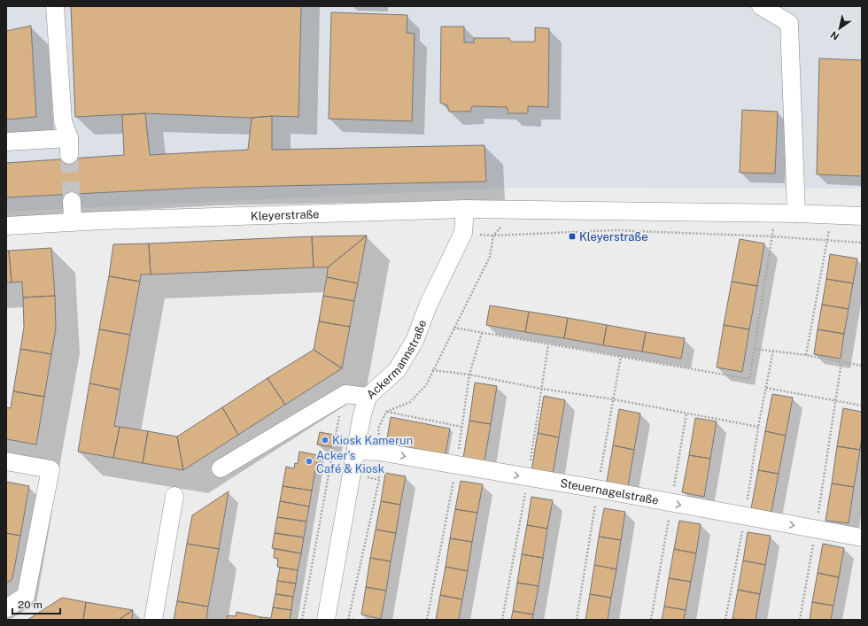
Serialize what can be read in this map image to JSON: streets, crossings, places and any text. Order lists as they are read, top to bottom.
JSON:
{
  "streets": {
    "street": ["Kleyerstraße", "Ackermannstraße", "Steuernagelstraße"]
  },
  "crossings": [
    ["Kleyerstraße", "Ackermannstraße"],
    ["Ackermannstraße", "Steuernagelstraße"]
  ],
  "one_way": ["Steuernagelstraße"],
  "places": {
    "transit": ["Kleyerstraße"],
    "other": ["Kiosk Kamerun", "Acker's Café & Kiosk"]
  },
  "scale_bar": "20 m",
  "north": "bottom left"
}
